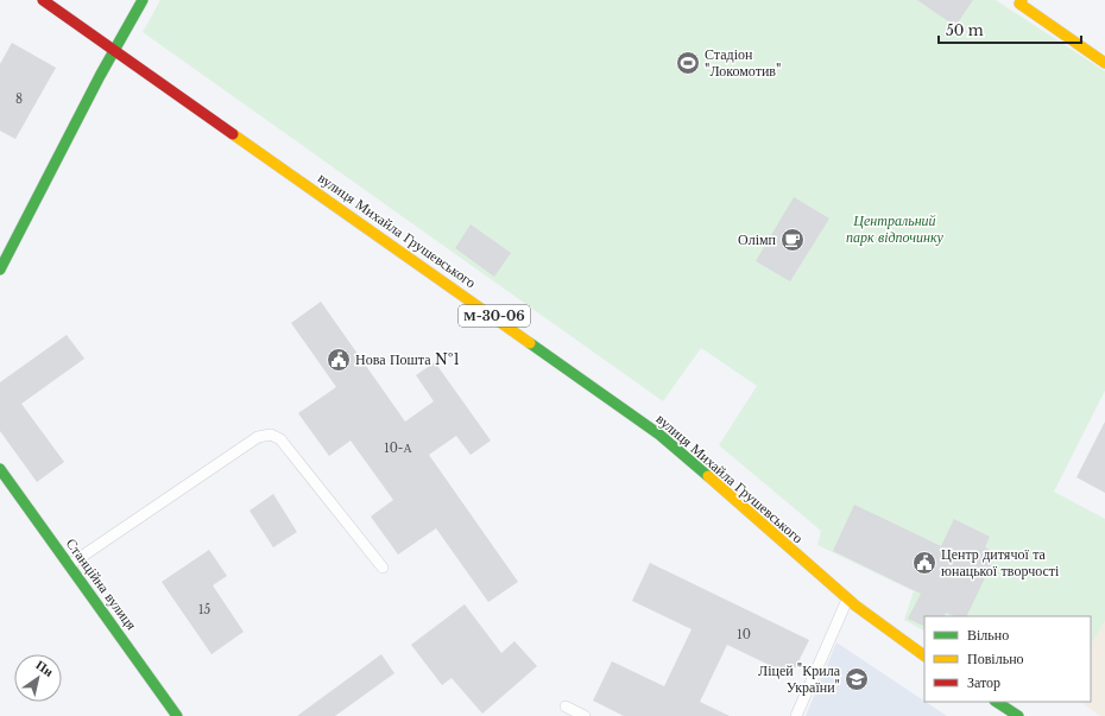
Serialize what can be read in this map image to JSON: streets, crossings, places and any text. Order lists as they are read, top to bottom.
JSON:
{
  "streets": {
    "main road": ["вулиця Михайла Грушевського", "М-30-06", "Станційна вулиця"]
  },
  "parks": ["Центральний парк відпочинку"],
  "places": {
    "sports": ["Стадіон \"Локомотив\""],
    "cafe": ["Олімп"],
    "public building": ["Нова Пошта №1", "Центр дитячої та юнацької творчості"],
    "school or university": ["Ліцей \"Крила України\""]
  },
  "house_numbers": [
    "8",
    "10-А",
    "15",
    "10"
  ],
  "legend": ["Вільно", "Повільно", "Затор"],
  "scale_bar": "50 m",
  "north": "top right"
}
